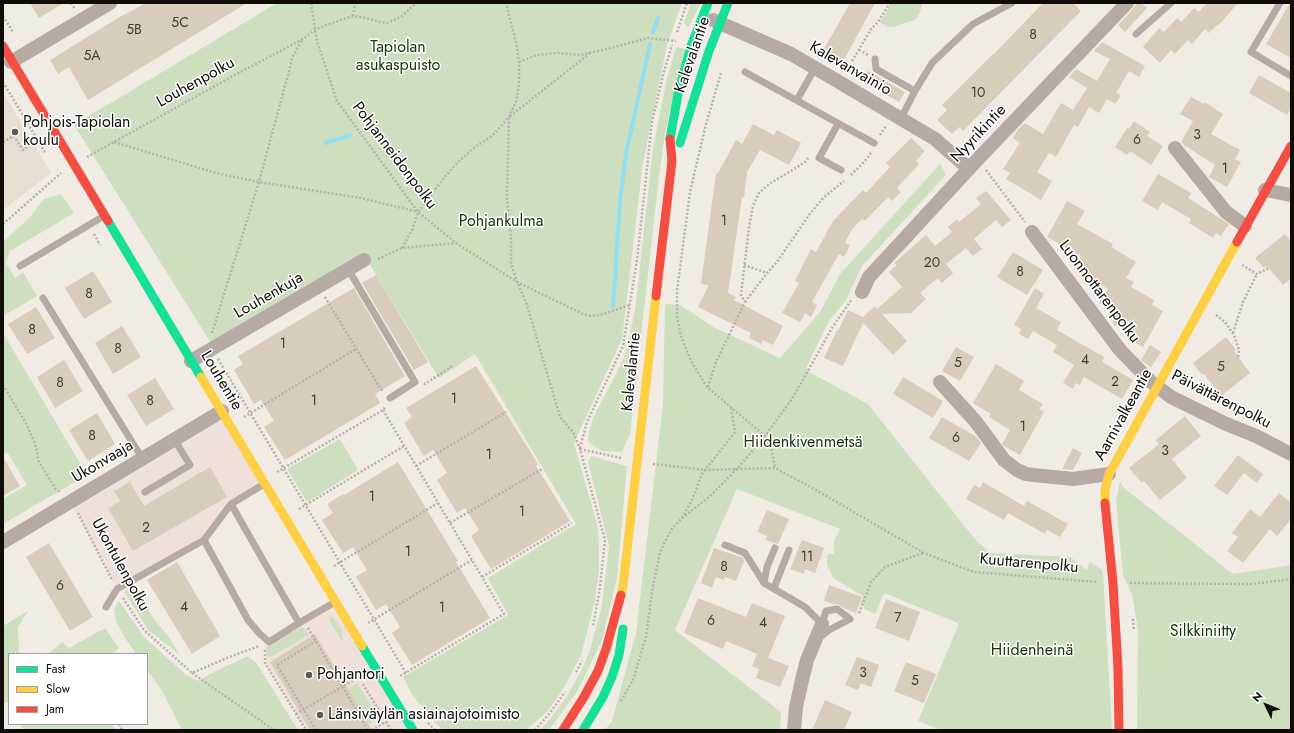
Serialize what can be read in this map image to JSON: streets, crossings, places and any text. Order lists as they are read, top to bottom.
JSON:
{
  "streets": {
    "street": [
      "Kalevalantie",
      "Kalevanvainio",
      "Nyyrikintie",
      "Luonnottarenpolku",
      "Louhenkuja",
      "Louhentie",
      "Päivättärenpolku",
      "Aarnivalkeantie",
      "Ukonvaaja"
    ],
    "path": [
      "Louhenpolku",
      "Pohjanneidonpolku",
      "Kuuttarenpolku",
      "Ukontulenpolku"
    ]
  },
  "crossings": [
    ["Kalevalantie", "Kalevanvainio"],
    ["Kalevanvainio", "Nyyrikintie"],
    ["Louhenpolku", "Pohjanneidonpolku"],
    ["Luonnottarenpolku", "Päivättärenpolku"],
    ["Luonnottarenpolku", "Aarnivalkeantie"],
    ["Louhenkuja", "Louhentie"],
    ["Louhentie", "Ukonvaaja"],
    ["Päivättärenpolku", "Aarnivalkeantie"],
    ["Aarnivalkeantie", "Kuuttarenpolku"],
    ["Ukonvaaja", "Ukontulenpolku"]
  ],
  "parks": [
    "Tapiolan asukaspuisto",
    "Pohjankulma",
    "Hiidenkivenmetsä",
    "Silkkiniitty",
    "Hiidenheinä"
  ],
  "places": ["Pohjois-Tapiolan koulu", "Pohjantori", "Länsiväylän asiainajotoimisto"],
  "house_numbers": [
    "5C",
    "5B",
    "8",
    "5A",
    "10",
    "3",
    "6",
    "1",
    "1",
    "20",
    "8",
    "8",
    "8",
    "1",
    "8",
    "4",
    "5",
    "5",
    "2",
    "8",
    "1",
    "8",
    "1",
    "1",
    "8",
    "6",
    "3",
    "1",
    "1",
    "1",
    "2",
    "1",
    "11",
    "8",
    "6",
    "4",
    "1",
    "7",
    "6",
    "4",
    "3",
    "5"
  ],
  "legend": ["Fast", "Slow", "Jam"],
  "north": "top left"
}
